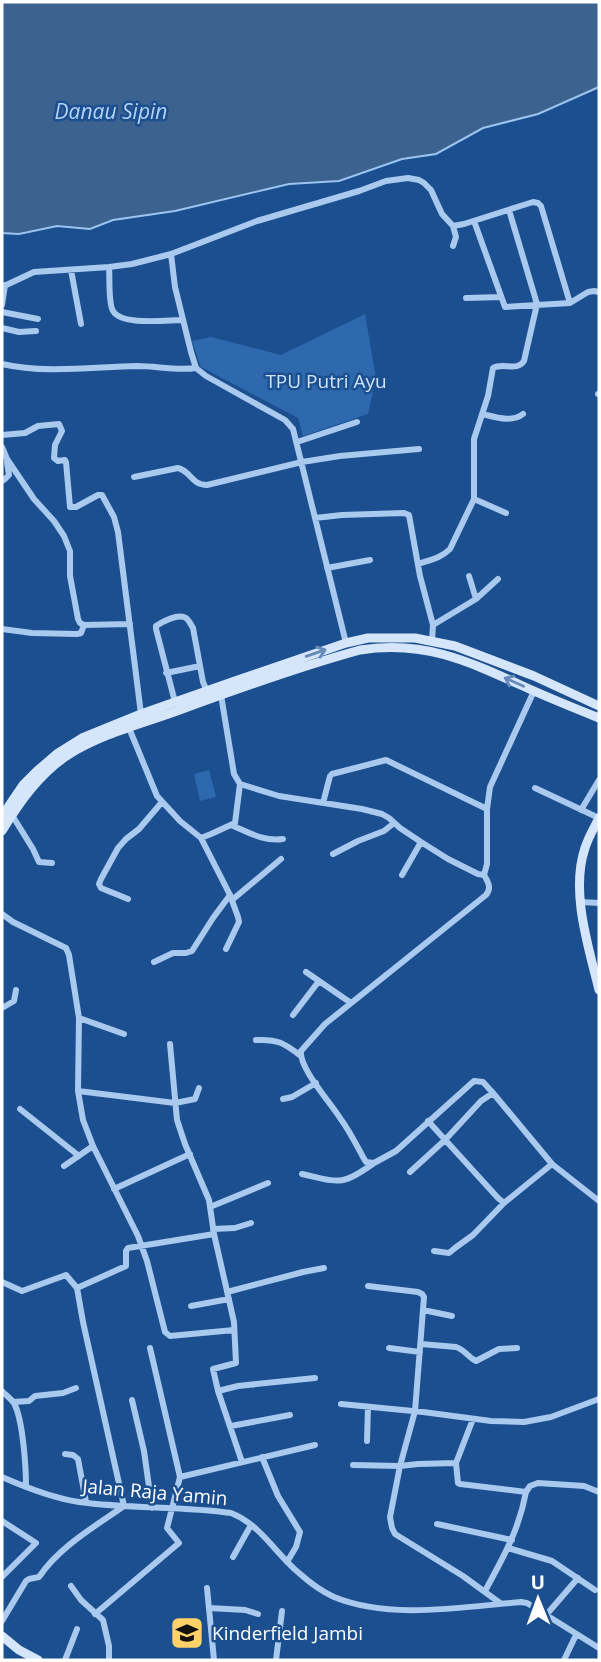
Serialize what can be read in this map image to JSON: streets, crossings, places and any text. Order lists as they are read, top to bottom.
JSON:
{
  "streets": {
    "street": ["Jalan Raja Yamin"]
  },
  "water": ["Danau Sipin"],
  "parks": ["TPU Putri Ayu"],
  "places": {
    "school or university": ["Kinderfield Jambi"]
  },
  "north": "top"
}
